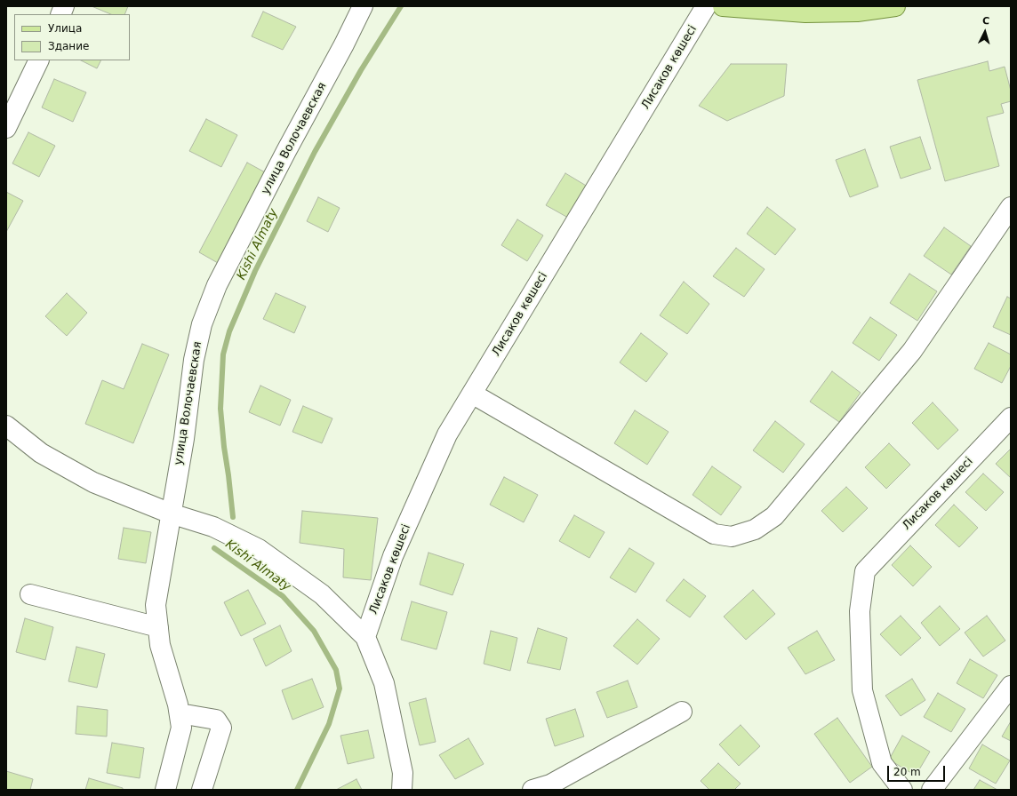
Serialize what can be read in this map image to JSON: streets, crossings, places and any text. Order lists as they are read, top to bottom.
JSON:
{
  "streets": {
    "street": ["Лисаков көшесі", "улица Волочаевская"]
  },
  "water": ["Kіshі Almaty"],
  "legend": ["Улица", "Здание"],
  "scale_bar": "20 m",
  "north": "top"
}
